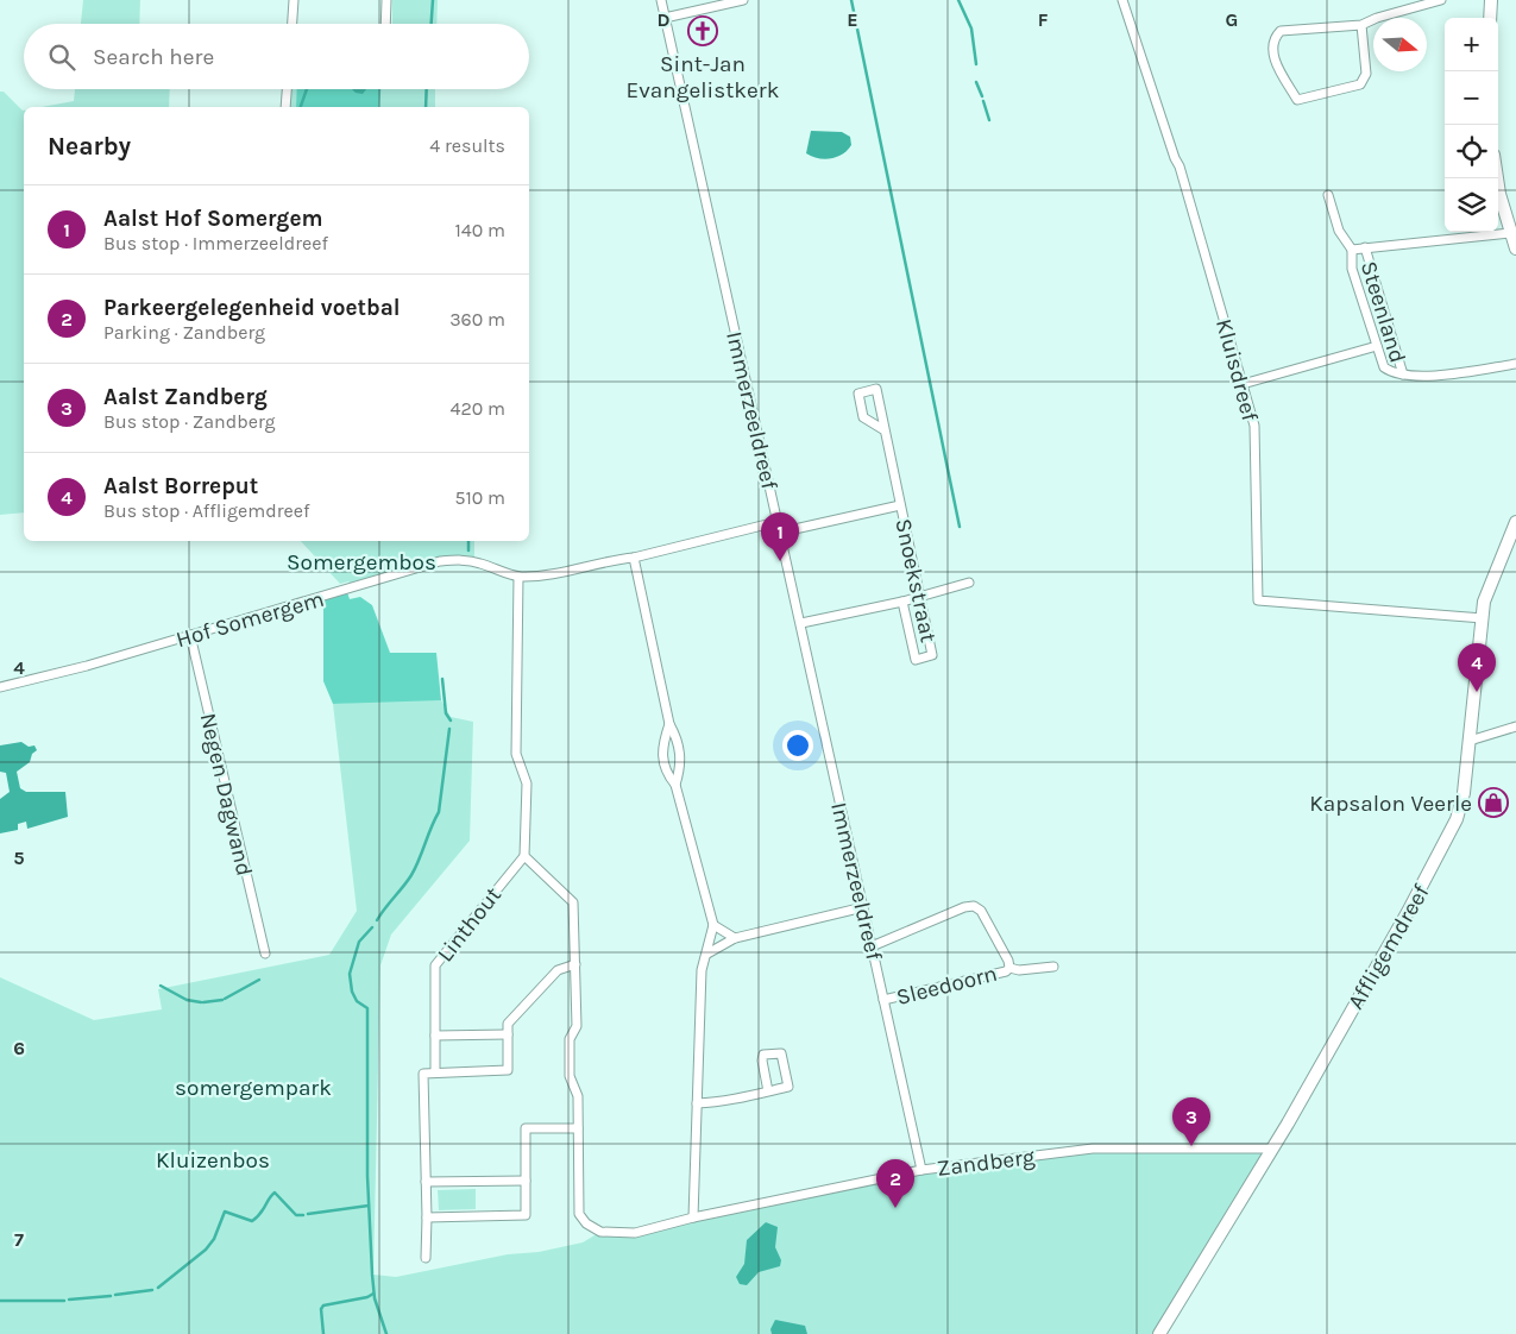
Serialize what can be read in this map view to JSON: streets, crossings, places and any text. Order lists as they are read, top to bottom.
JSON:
{
  "streets": {
    "street": [
      "Steenland",
      "Kluisdreef",
      "Immerzeeldreef",
      "Snoekstraat",
      "Hof Somergem",
      "Negen Dagwand",
      "Linthout",
      "Affligemdreef",
      "Sleedoorn",
      "Zandberg"
    ]
  },
  "crossings": [
    ["Steenland", "Kluisdreef"],
    ["Kluisdreef", "Affligemdreef"],
    ["Immerzeeldreef", "Hof Somergem"],
    ["Immerzeeldreef", "Sleedoorn"],
    ["Immerzeeldreef", "Zandberg"],
    ["Hof Somergem", "Negen Dagwand"],
    ["Linthout", "Zandberg"],
    ["Affligemdreef", "Zandberg"]
  ],
  "parks": ["Somergembos", "somergempark", "Kluizenbos"],
  "places": {
    "church": ["Sint-Jan Evangelistkerk"],
    "shop": ["Kapsalon Veerle"]
  },
  "north": "right",
  "page": {
    "map_buttons": ["+", "−"],
    "search": "Search here",
    "heading": ["Nearby", "4 results"],
    "list": [
      {
        "mark": "1",
        "name": "Aalst Hof Somergem",
        "note": "Bus stop · Immerzeeldreef",
        "value": "140 m"
      },
      {
        "mark": "2",
        "name": "Parkeergelegenheid voetbal",
        "note": "Parking · Zandberg",
        "value": "360 m"
      },
      {
        "mark": "3",
        "name": "Aalst Zandberg",
        "note": "Bus stop · Zandberg",
        "value": "420 m"
      },
      {
        "mark": "4",
        "name": "Aalst Borreput",
        "note": "Bus stop · Affligemdreef",
        "value": "510 m"
      }
    ],
    "pins": [
      "1",
      "4",
      "3",
      "2"
    ]
  },
  "grid": {
    "columns": [
      "D",
      "E",
      "F",
      "G"
    ],
    "rows": [
      "4",
      "5",
      "6",
      "7"
    ]
  }
}
